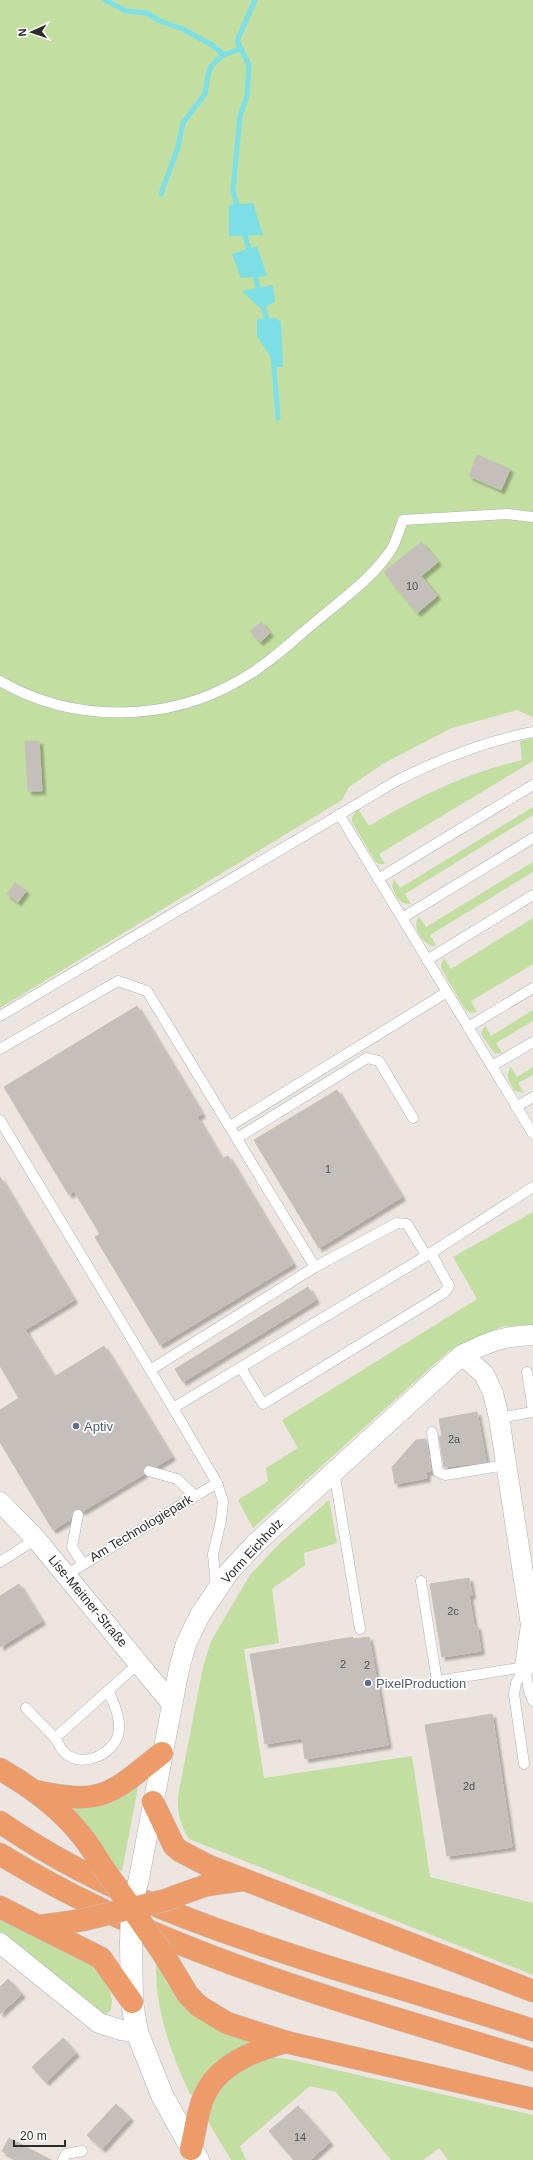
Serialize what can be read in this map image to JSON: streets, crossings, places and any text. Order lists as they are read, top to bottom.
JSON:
{
  "streets": {
    "street": ["Vorm Eichholz", "Lise-Meitner-Straße"],
    "lane": ["Am Technologiepark"]
  },
  "crossings": [
    ["Am Technologiepark", "Lise-Meitner-Straße"],
    ["Vorm Eichholz", "Lise-Meitner-Straße"]
  ],
  "places": ["Aptiv", "PixelProduction"],
  "house_numbers": [
    "10",
    "1",
    "2a",
    "2c",
    "2",
    "2",
    "2d",
    "14"
  ],
  "scale_bar": "20 m",
  "north": "left"
}
